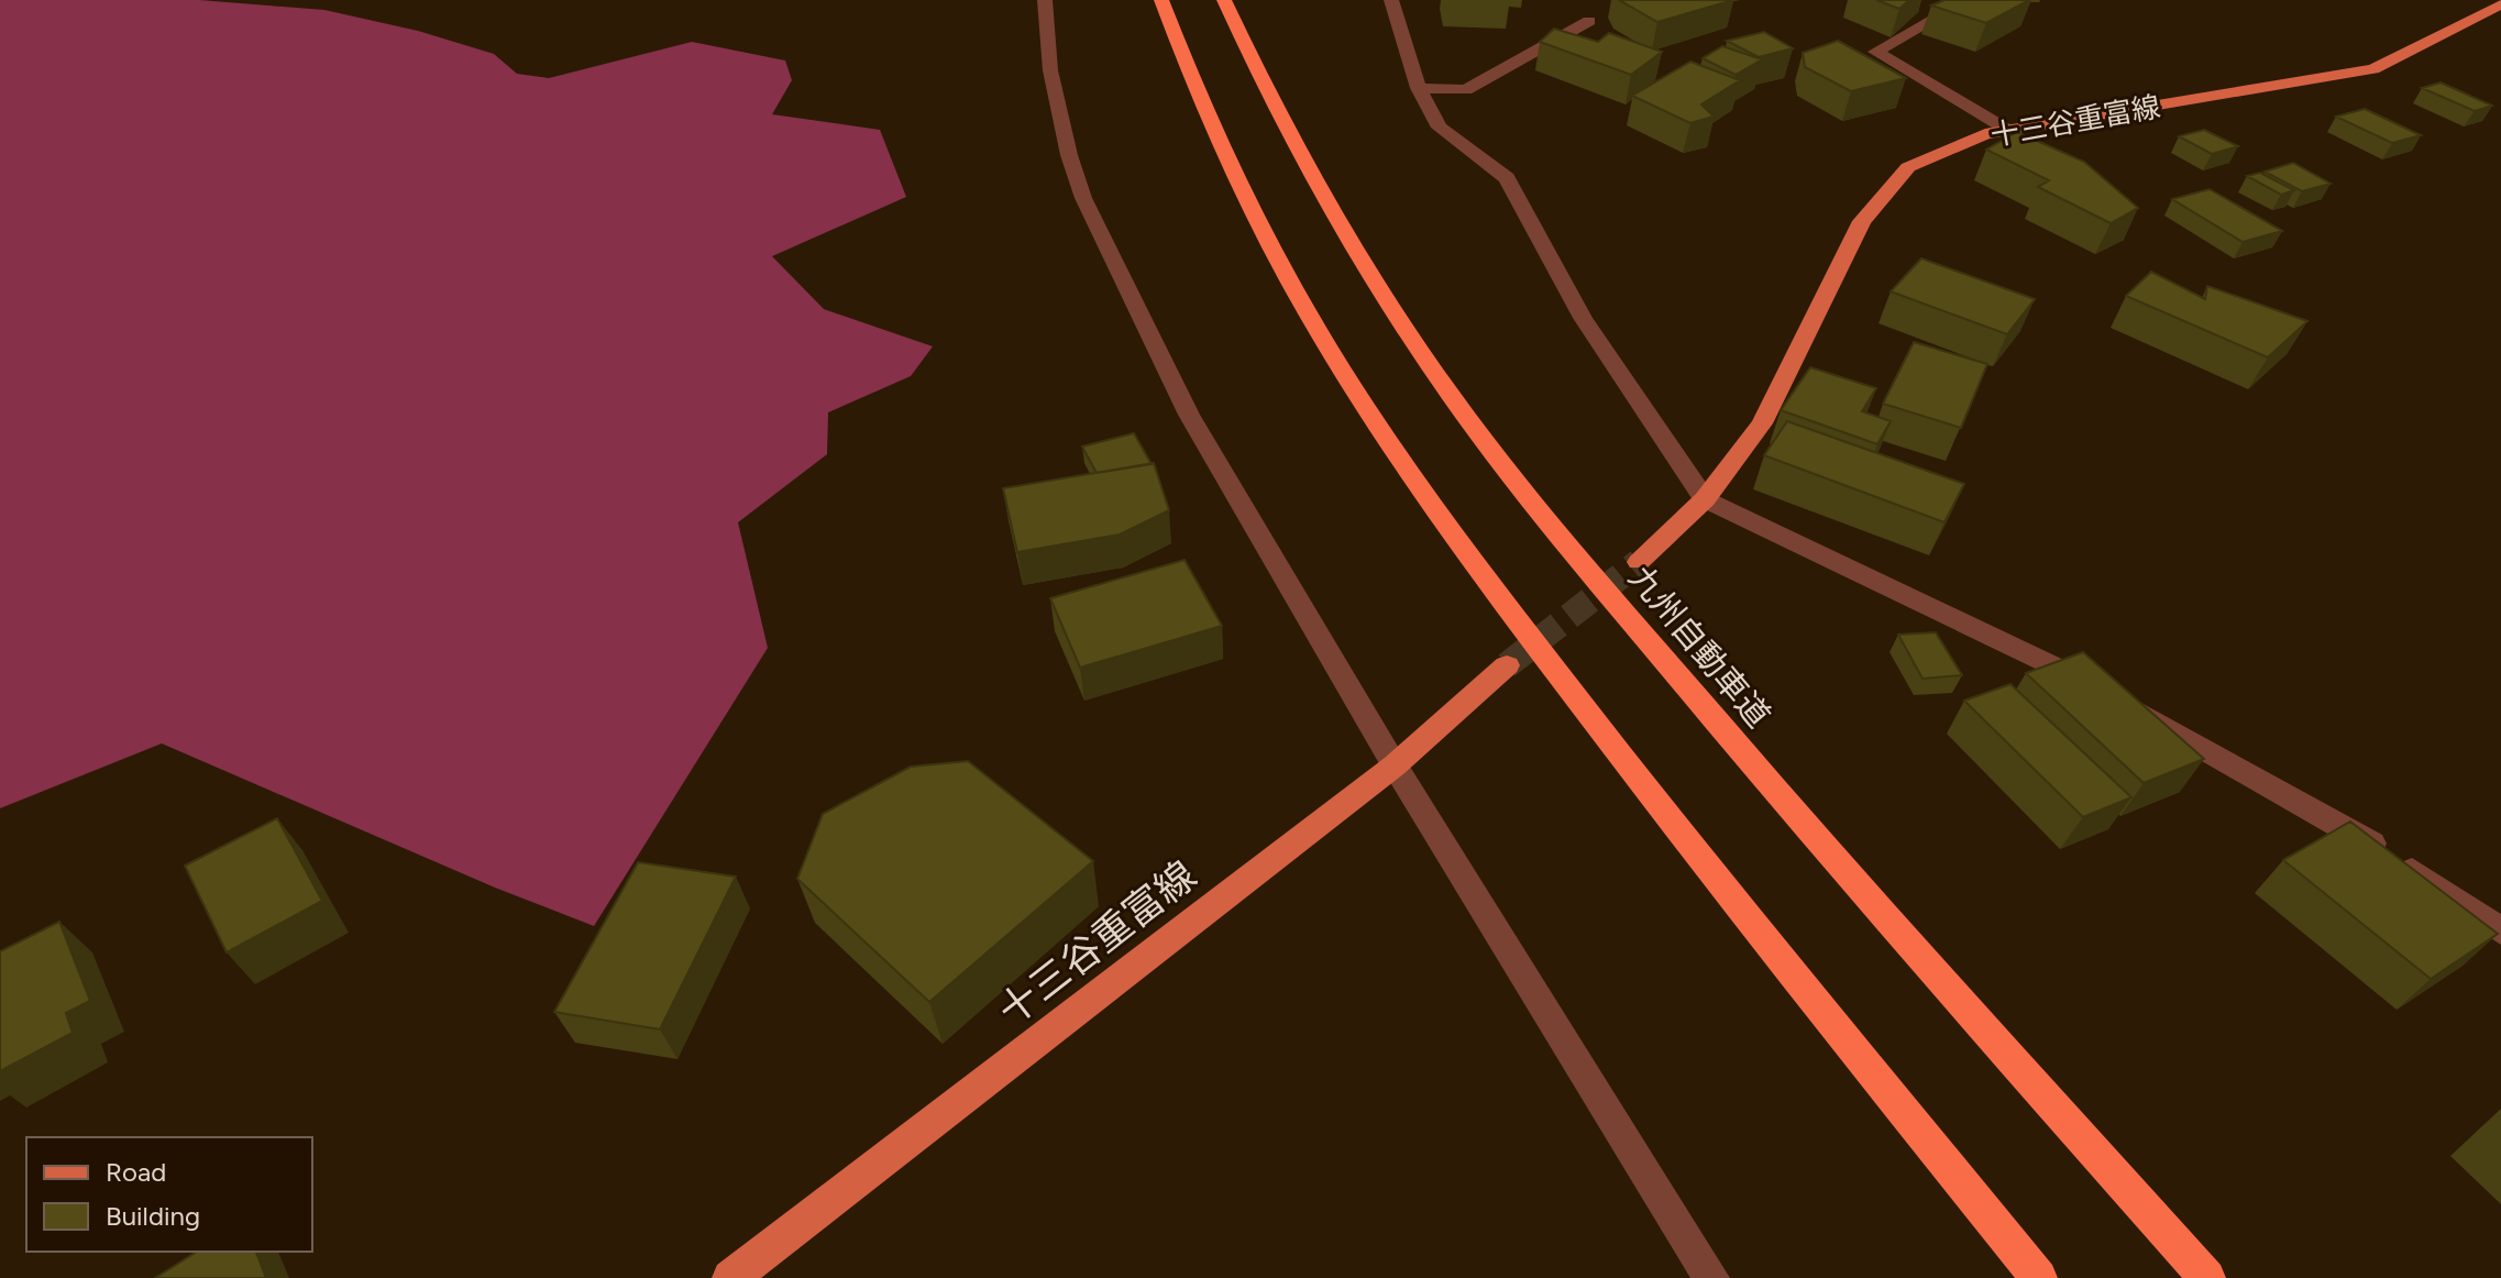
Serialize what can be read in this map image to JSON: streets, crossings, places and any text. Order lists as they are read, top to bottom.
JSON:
{
  "streets": {
    "highway": ["九州自動車道"],
    "main road": ["十三谷重富線"]
  },
  "legend": ["Road", "Building"]
}
